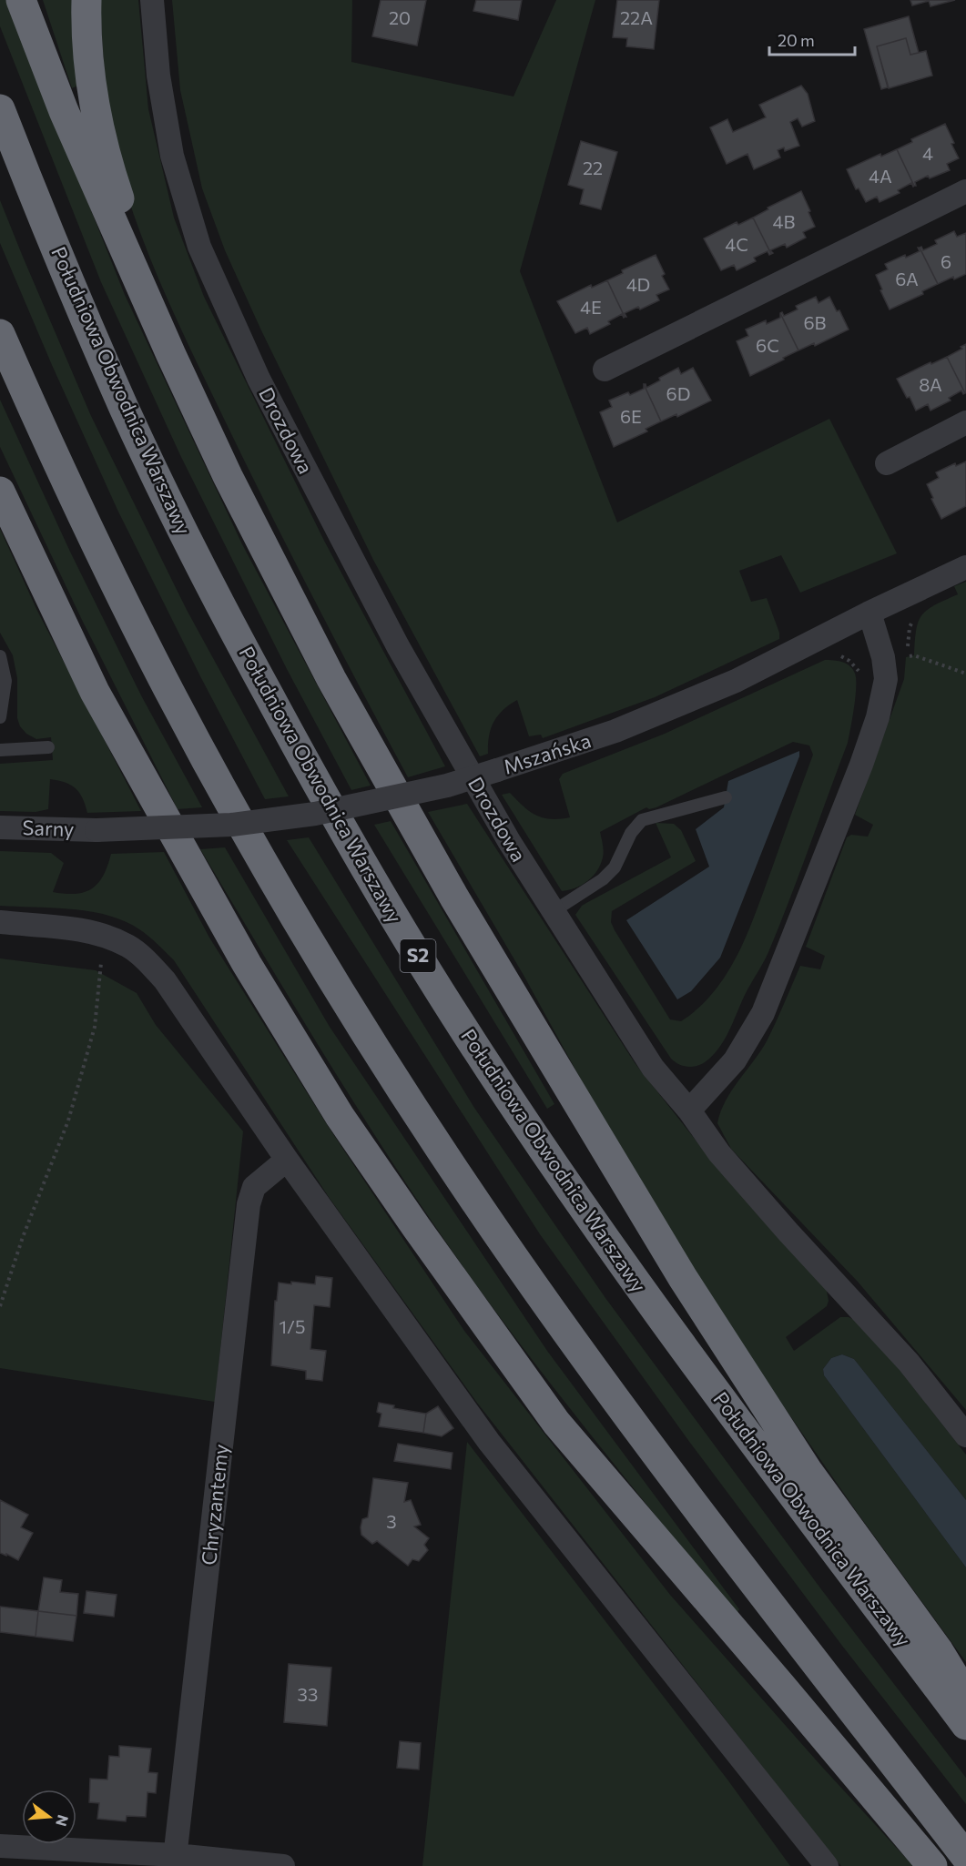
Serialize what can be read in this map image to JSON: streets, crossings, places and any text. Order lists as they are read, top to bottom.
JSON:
{
  "streets": {
    "highway": ["Południowa Obwodnica Warszawy", "S2"],
    "street": [
      "Drozdowa",
      "Mszańska",
      "Sarny",
      "Chryzantemy"
    ]
  },
  "crossings": [
    ["Mszańska", "Sarny"]
  ],
  "house_numbers": [
    "20",
    "22A",
    "4",
    "22",
    "4A",
    "4B",
    "4C",
    "6",
    "6A",
    "4D",
    "4E",
    "6B",
    "6C",
    "8A",
    "6D",
    "6E",
    "1/5",
    "3",
    "33"
  ],
  "scale_bar": "20 m",
  "north": "right"
}
